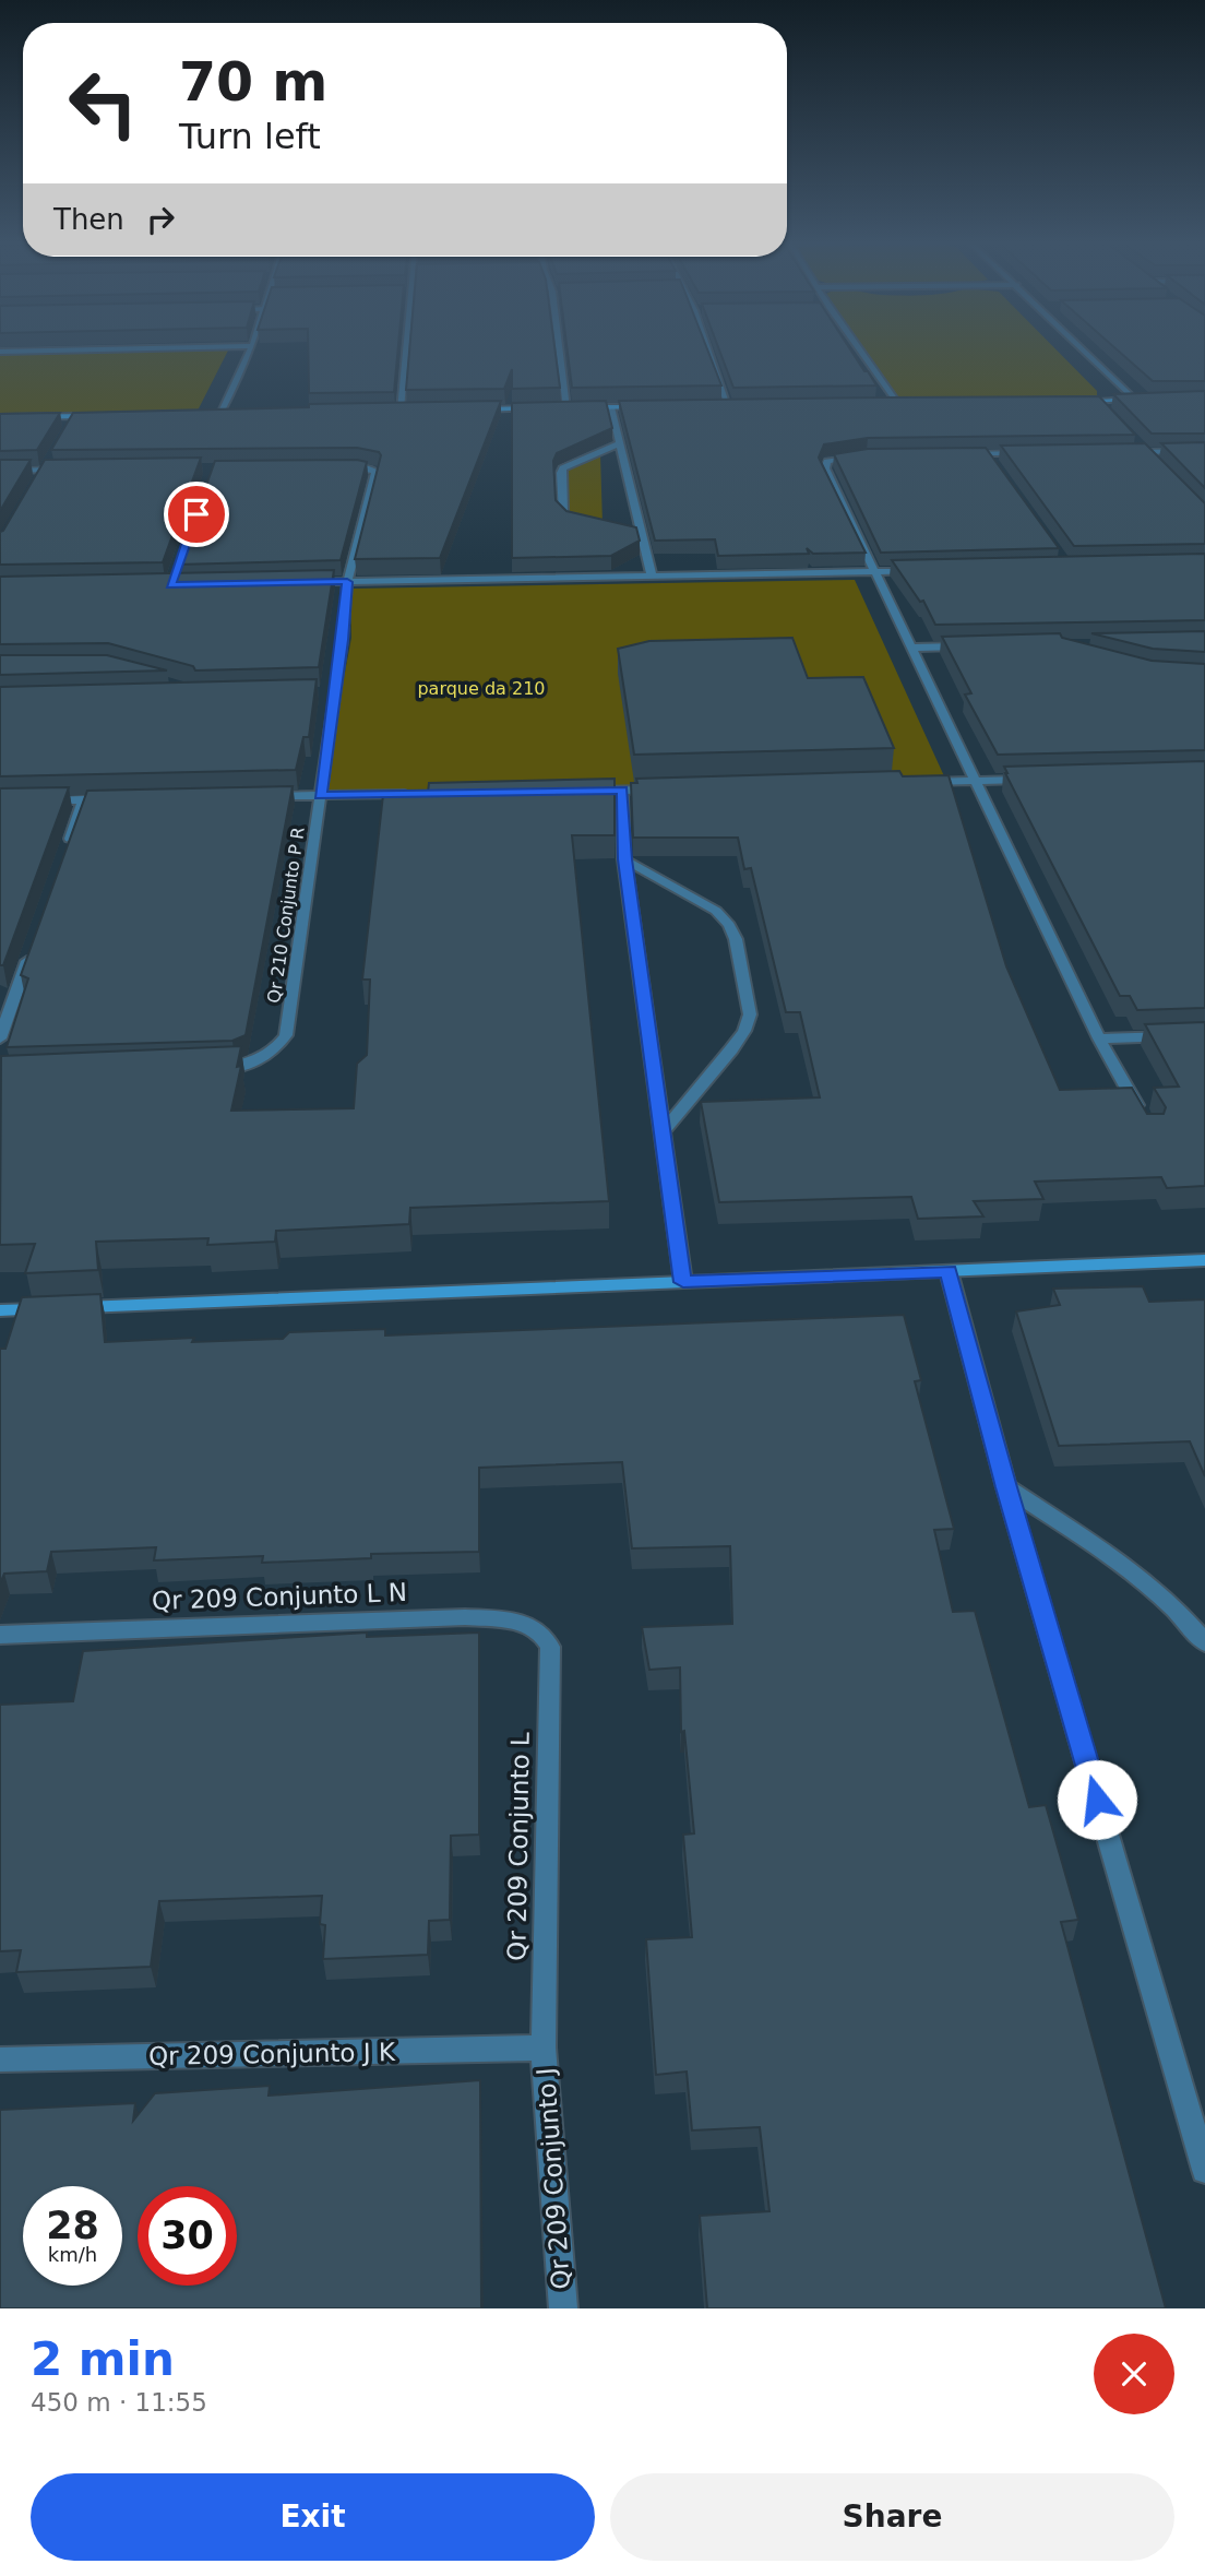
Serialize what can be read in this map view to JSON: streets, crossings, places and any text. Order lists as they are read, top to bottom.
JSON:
{
  "streets": {
    "street": [
      "Qr 210 Conjunto P R",
      "Qr 209 Conjunto L N",
      "Qr 209 Conjunto L",
      "Qr 209 Conjunto J K",
      "Qr 209 Conjunto J"
    ]
  },
  "crossings": [
    ["Qr 209 Conjunto L N", "Qr 209 Conjunto L"],
    ["Qr 209 Conjunto L", "Qr 209 Conjunto J K"],
    ["Qr 209 Conjunto L", "Qr 209 Conjunto J"],
    ["Qr 209 Conjunto J K", "Qr 209 Conjunto J"]
  ],
  "parks": ["parque da 210"],
  "page": {
    "turn": ["70 m", "Turn left"],
    "then": "Then",
    "speed": "28 km/h",
    "limit": "30",
    "heading": ["2 min", "450 m · 11:55"],
    "buttons": ["Exit", "Share"]
  }
}
